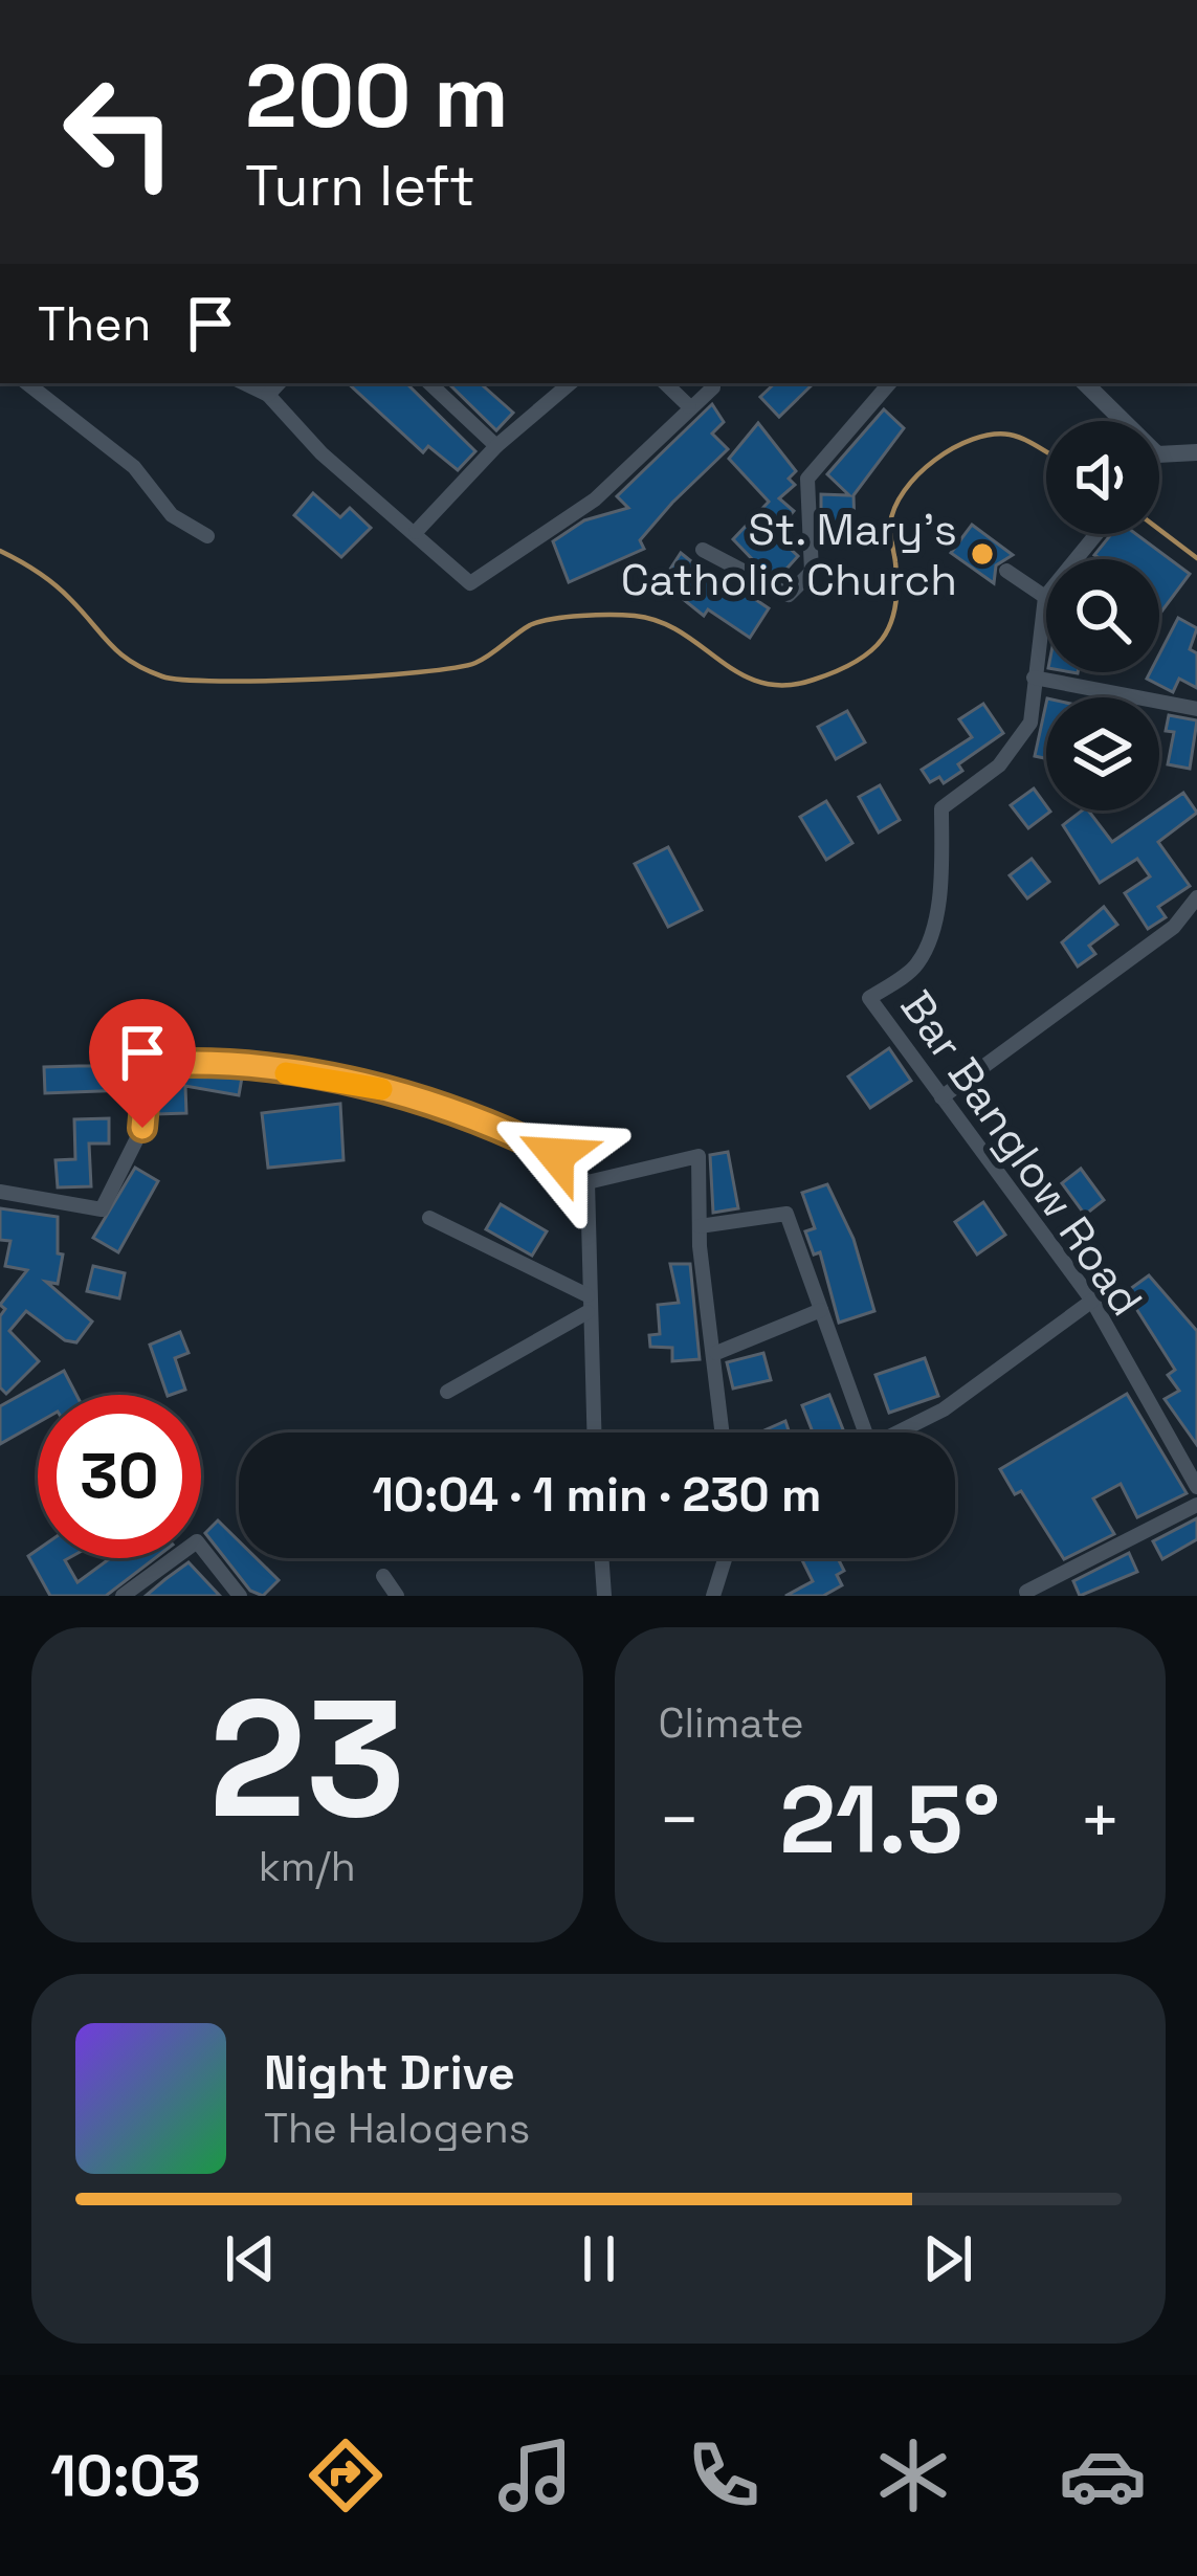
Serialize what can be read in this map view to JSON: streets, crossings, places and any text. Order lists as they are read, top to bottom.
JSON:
{
  "streets": {
    "street": ["Bar Banglow Road"]
  },
  "places": ["St. Mary's Catholic Church"],
  "page": {
    "turn": ["200 m", "Turn left"],
    "then": "Then",
    "limit": "30",
    "trip": "10:04 · 1 min · 230 m",
    "tile": [
      ["23", "km/h"],
      "Climate"
    ],
    "heat": ["−", "21.5°", "+"],
    "song": ["Night Drive", "The Halogens"],
    "tabs": "10:03"
  }
}
